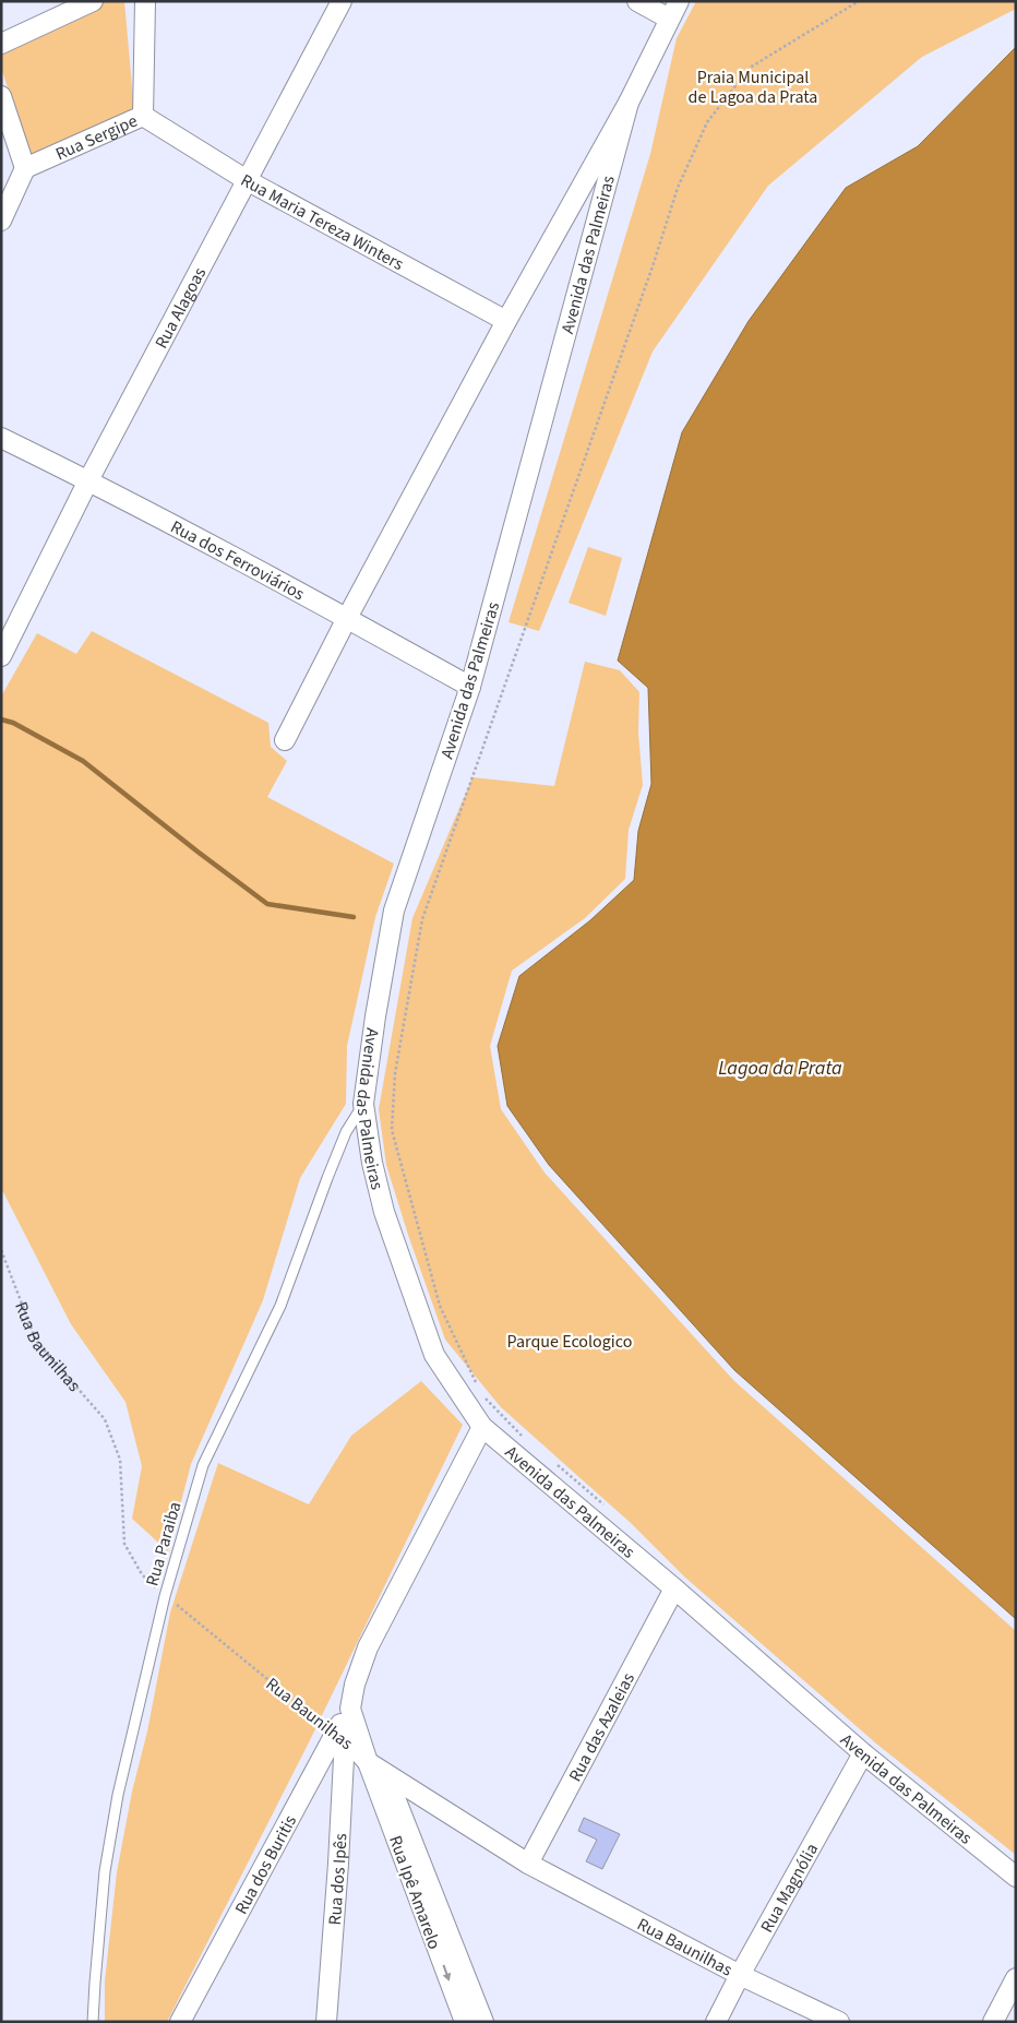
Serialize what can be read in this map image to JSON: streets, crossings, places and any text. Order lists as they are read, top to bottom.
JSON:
{
  "streets": {
    "street": [
      "Rua Sergipe",
      "Rua Maria Tereza Winters",
      "Avenida das Palmeiras",
      "Rua Alagoas",
      "Rua dos Ferroviários",
      "Rua Baunilhas",
      "Rua das Azaleias",
      "Rua dos Buritis",
      "Rua dos Ipês",
      "Rua Magnólia",
      "Rua Ipê Amarelo"
    ],
    "lane": ["Rua Paraiba"]
  },
  "crossings": [
    ["Rua Sergipe", "Rua Maria Tereza Winters"],
    ["Rua Maria Tereza Winters", "Rua Alagoas"],
    ["Avenida das Palmeiras", "Rua dos Ferroviários"],
    ["Avenida das Palmeiras", "Rua Paraiba"],
    ["Avenida das Palmeiras", "Rua das Azaleias"],
    ["Avenida das Palmeiras", "Rua dos Buritis"],
    ["Avenida das Palmeiras", "Rua Magnólia"],
    ["Rua Alagoas", "Rua dos Ferroviários"],
    ["Rua Baunilhas", "Rua Paraiba"],
    ["Rua Baunilhas", "Rua das Azaleias"],
    ["Rua Baunilhas", "Rua dos Buritis"],
    ["Rua Baunilhas", "Rua dos Ipês"],
    ["Rua Baunilhas", "Rua Magnólia"],
    ["Rua Baunilhas", "Rua Ipê Amarelo"],
    ["Rua dos Buritis", "Rua dos Ipês"]
  ],
  "water": ["Lagoa da Prata"],
  "parks": ["Praia Municipal de Lagoa da Prata", "Parque Ecologico"]
}
